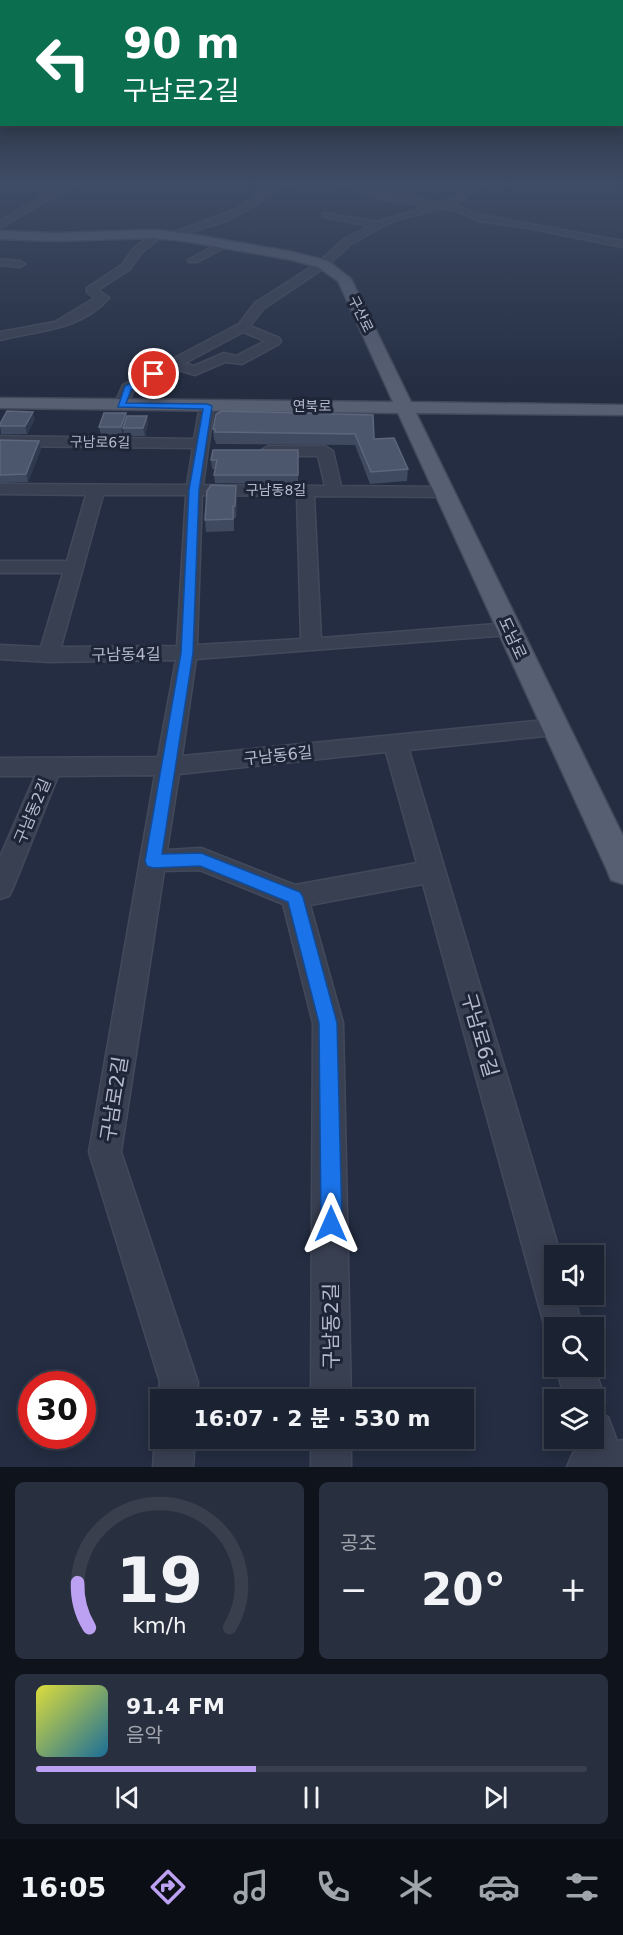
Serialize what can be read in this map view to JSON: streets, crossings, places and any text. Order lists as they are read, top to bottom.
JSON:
{
  "streets": {
    "main road": ["구산로", "연북로", "도남로"],
    "street": [
      "구남로6길",
      "구남동8길",
      "구남동4길",
      "구남동6길",
      "구남동2길",
      "구남로2길"
    ]
  },
  "crossings": [
    ["구산로", "연북로"],
    ["구산로", "도남로"],
    ["연북로", "도남로"],
    ["연북로", "구남로2길"],
    ["구남로6길", "구남동6길"],
    ["구남로6길", "구남로2길"],
    ["구남동8길", "도남로"],
    ["구남동8길", "구남로2길"],
    ["도남로", "구남동4길"],
    ["도남로", "구남동6길"],
    ["구남동4길", "구남로2길"],
    ["구남동6길", "구남동2길"],
    ["구남동6길", "구남로2길"]
  ],
  "page": {
    "turn": ["90 m", "구남로2길"],
    "limit": "30",
    "trip": "16:07 · 2 분 · 530 m",
    "tile": "공조",
    "heat": ["−", "20°", "+"],
    "song": ["91.4 FM", "음악"],
    "tabs": "16:05",
    "gauge": ["19", "km/h"]
  }
}
